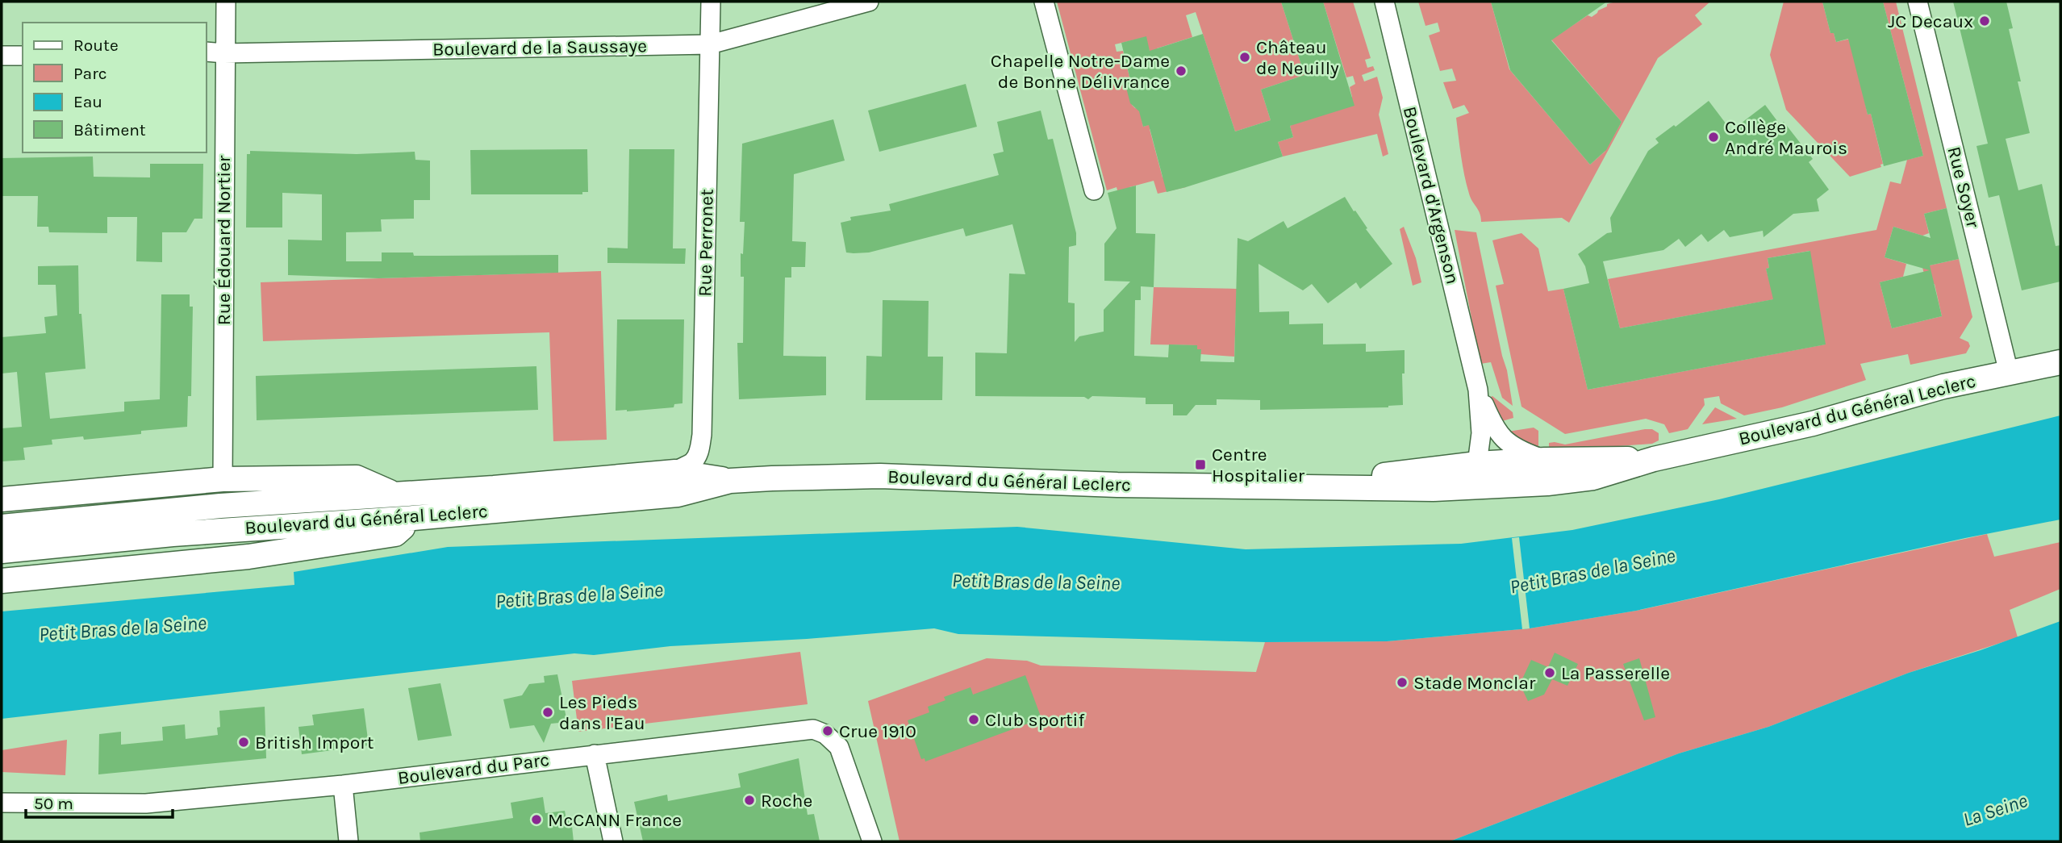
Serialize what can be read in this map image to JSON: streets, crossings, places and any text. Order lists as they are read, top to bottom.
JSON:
{
  "streets": {
    "main road": ["Boulevard du Général Leclerc"],
    "street": [
      "Boulevard de la Saussaye",
      "Rue Soyer",
      "Boulevard d'Argenson",
      "Rue Édouard Nortier",
      "Rue Perronet",
      "Boulevard du Parc"
    ]
  },
  "crossings": [
    ["Boulevard de la Saussaye", "Rue Édouard Nortier"],
    ["Boulevard de la Saussaye", "Rue Perronet"],
    ["Rue Soyer", "Boulevard du Général Leclerc"],
    ["Boulevard d'Argenson", "Boulevard du Général Leclerc"],
    ["Rue Perronet", "Boulevard du Général Leclerc"]
  ],
  "water": ["Petit Bras de la Seine", "La Seine"],
  "places": {
    "other": [
      "JC Decaux",
      "Château de Neuilly",
      "Chapelle Notre-Dame de Bonne Délivrance",
      "Collège André Maurois",
      "La Passerelle",
      "Stade Monclar",
      "Les Pieds dans l'Eau",
      "Club sportif",
      "Crue 1910",
      "British Import",
      "Roche",
      "McCANN France"
    ],
    "transit": ["Centre Hospitalier"]
  },
  "legend": [
    "Route",
    "Parc",
    "Eau",
    "Bâtiment"
  ],
  "scale_bar": "50 m"
}
